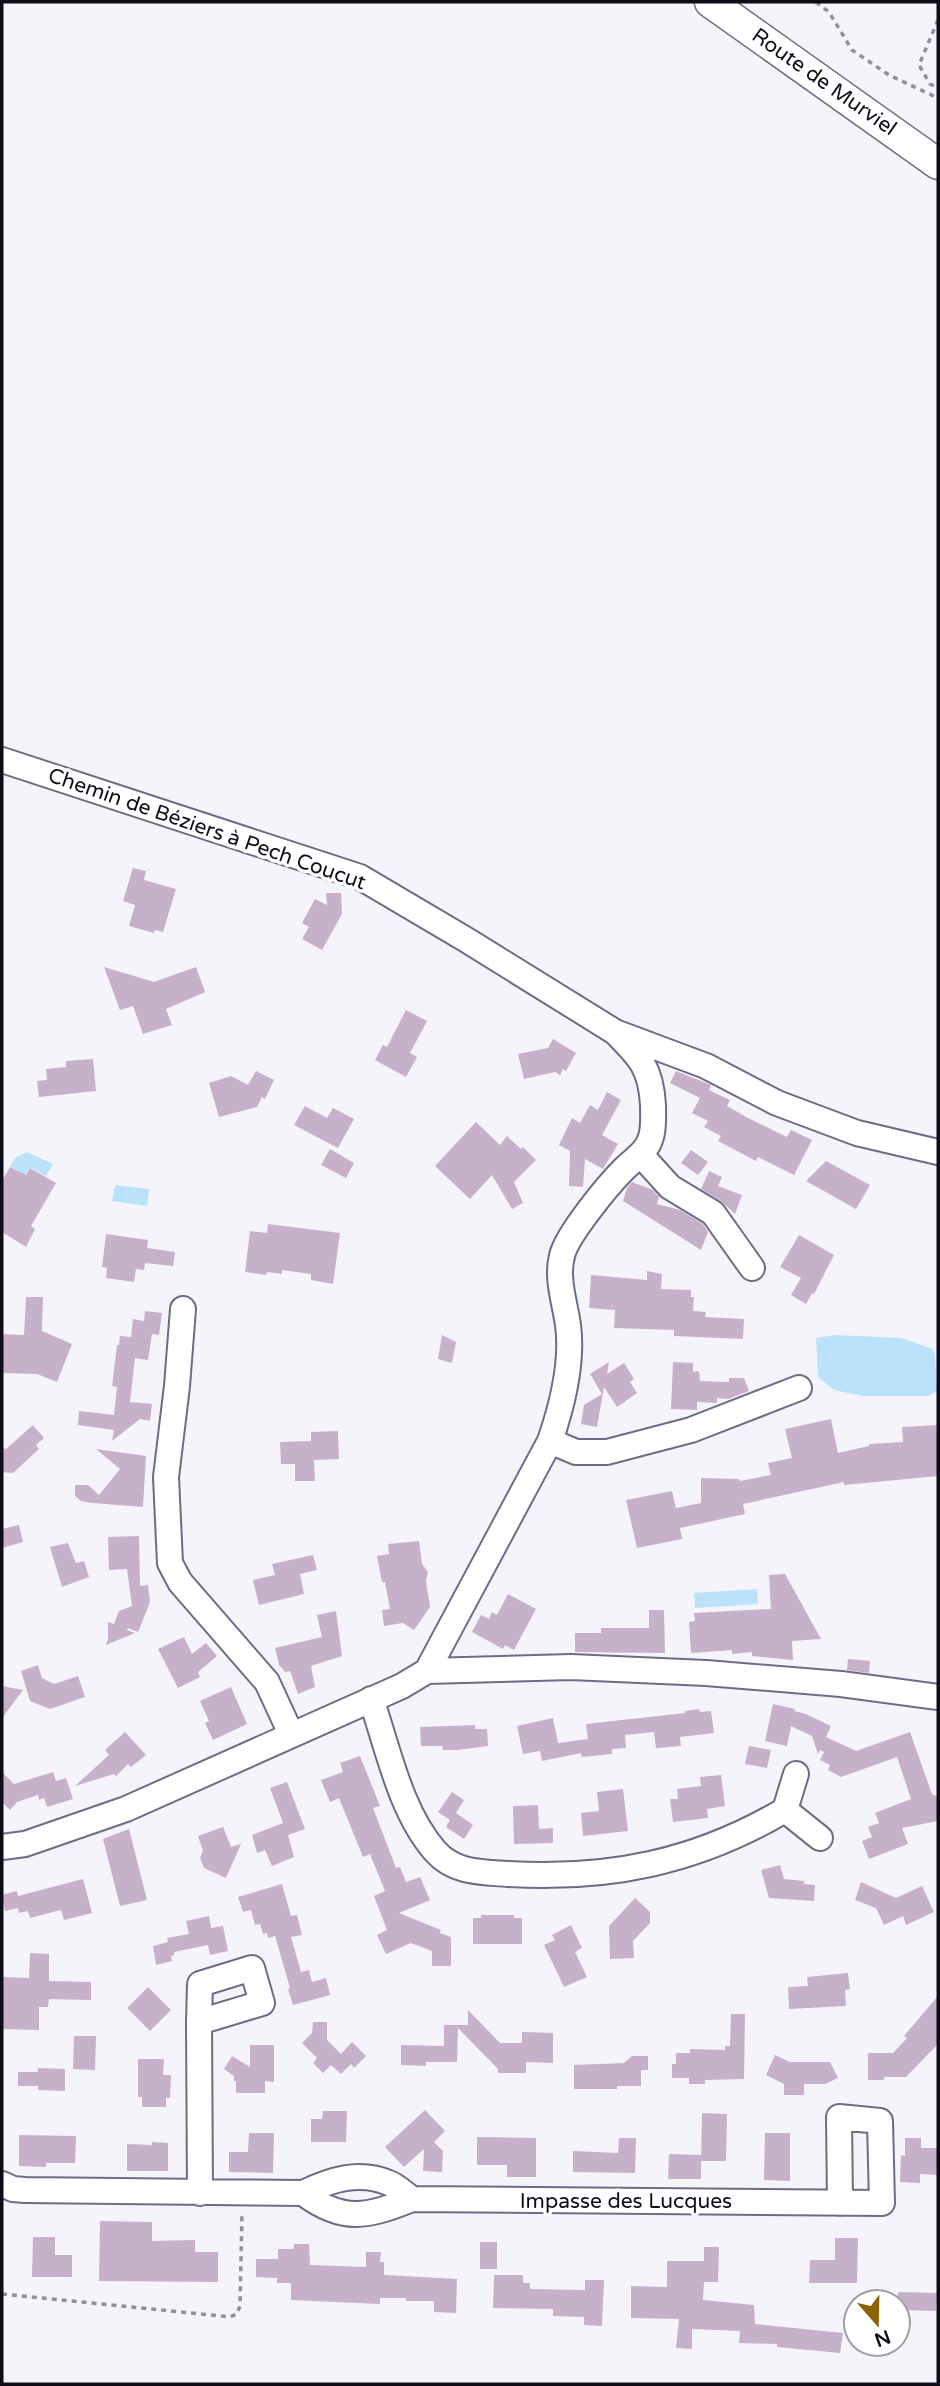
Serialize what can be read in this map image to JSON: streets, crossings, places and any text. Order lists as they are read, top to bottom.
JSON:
{
  "streets": {
    "main road": ["Route de Murviel"],
    "street": ["Chemin de Béziers à Pech Coucut", "Impasse des Lucques"]
  },
  "north": "bottom"
}
